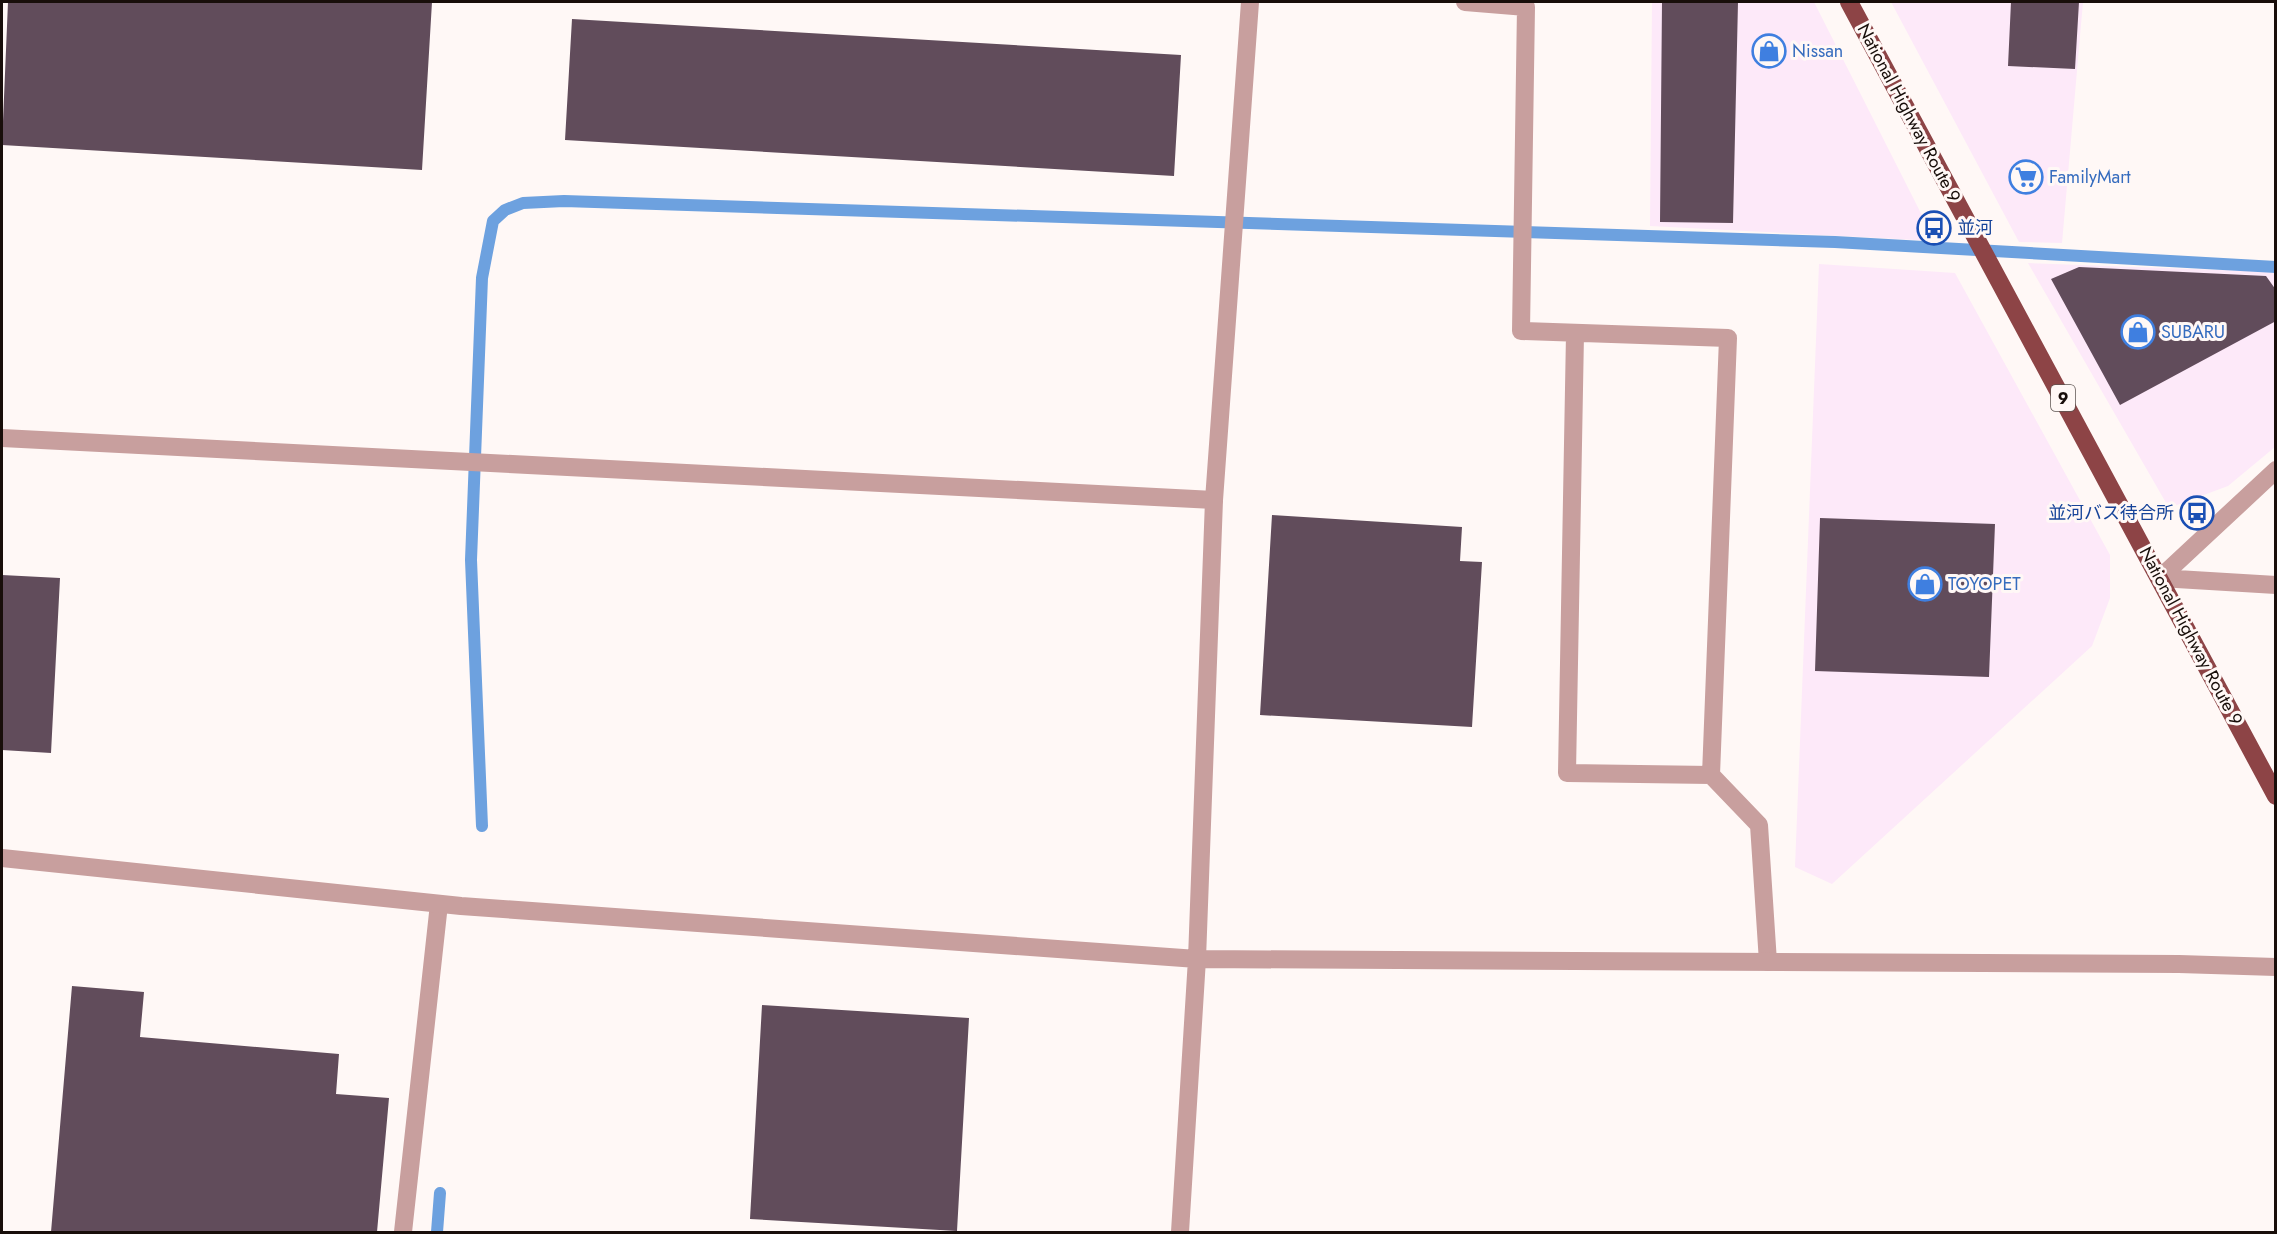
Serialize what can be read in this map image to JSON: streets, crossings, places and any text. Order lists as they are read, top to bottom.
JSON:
{
  "streets": {
    "highway": ["National Highway Route 9", "9"]
  },
  "places": {
    "shop": ["Nissan", "SUBARU", "TOYOPET"],
    "supermarket": ["FamilyMart"],
    "bus stop": ["並河", "並河バス待合所"]
  }
}
